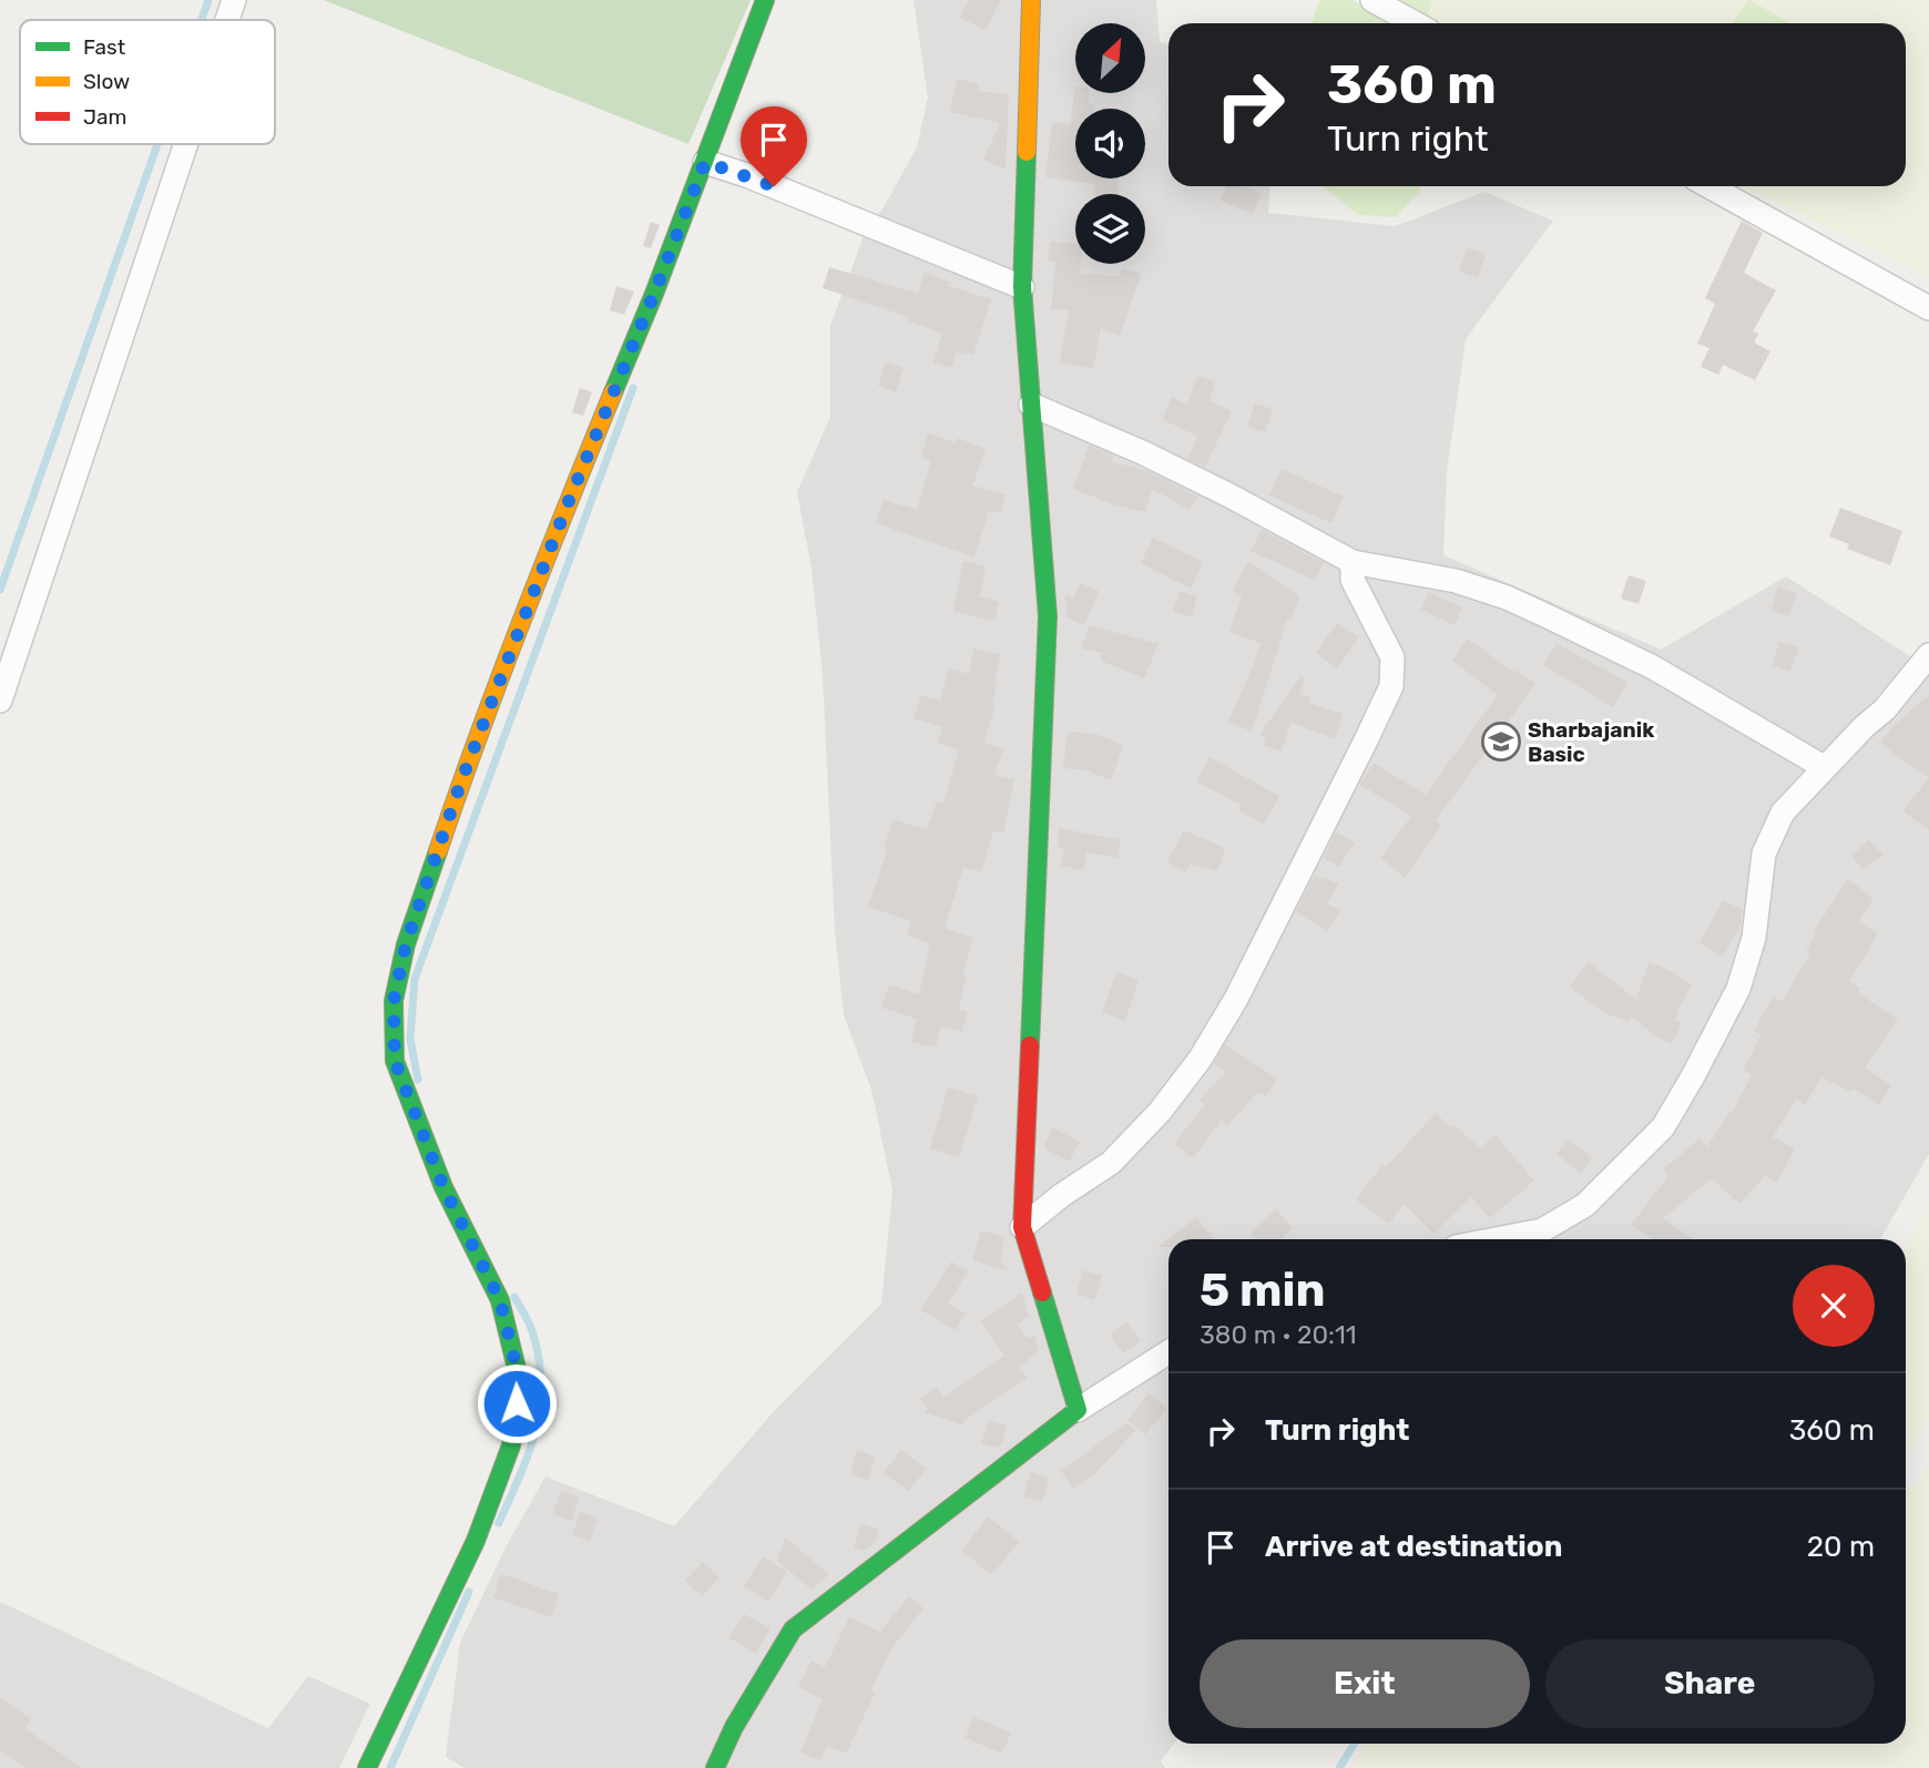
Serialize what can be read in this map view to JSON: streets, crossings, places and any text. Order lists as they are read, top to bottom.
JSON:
{
  "places": {
    "school or university": ["Sharbajanik Basic"]
  },
  "legend": ["Fast", "Slow", "Jam"],
  "north": "top right",
  "page": {
    "turn": ["360 m", "Turn right"],
    "heading": ["5 min", "380 m · 20:11"],
    "list": [
      {
        "name": "Turn right",
        "value": "360 m"
      },
      {
        "name": "Arrive at destination",
        "value": "20 m"
      }
    ],
    "buttons": ["Exit", "Share"]
  }
}
